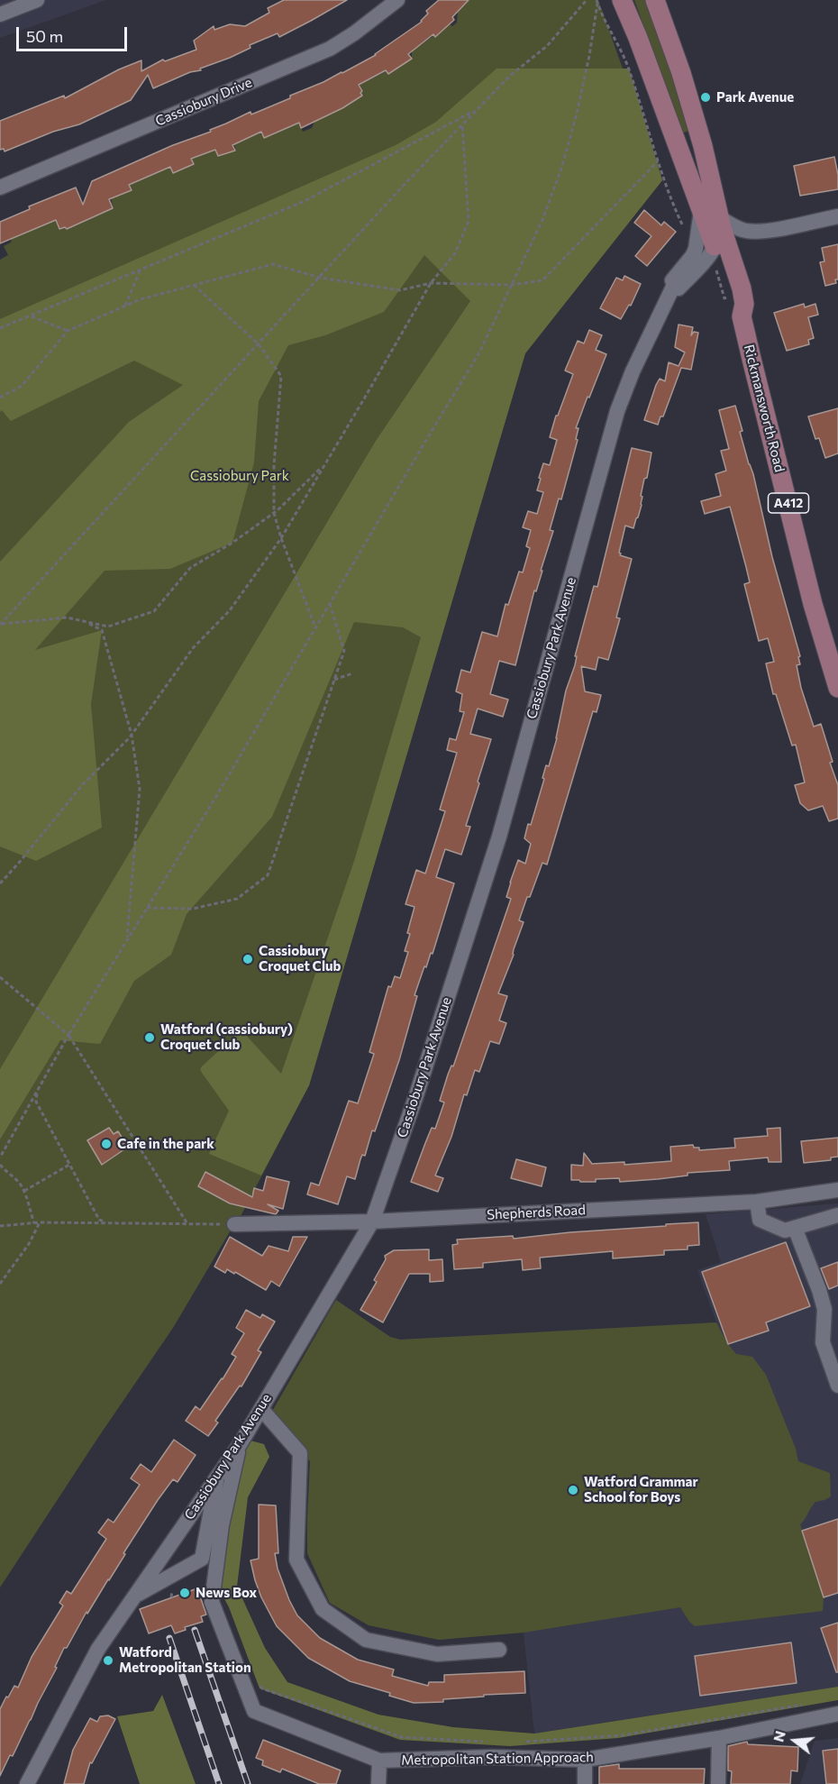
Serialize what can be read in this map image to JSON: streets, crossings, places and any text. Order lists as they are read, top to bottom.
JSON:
{
  "streets": {
    "main road": ["Rickmansworth Road", "A412"],
    "street": [
      "Cassiobury Drive",
      "Cassiobury Park Avenue",
      "Shepherds Road",
      "Metropolitan Station Approach"
    ]
  },
  "crossings": [
    ["Rickmansworth Road", "Cassiobury Park Avenue"],
    ["Cassiobury Park Avenue", "Shepherds Road"],
    ["Cassiobury Park Avenue", "Metropolitan Station Approach"]
  ],
  "parks": ["Cassiobury Park"],
  "places": [
    "Park Avenue",
    "Cassiobury Croquet Club",
    "Watford (cassiobury) Croquet club",
    "Cafe in the park",
    "Watford Grammar School for Boys",
    "News Box",
    "Watford Metropolitan Station"
  ],
  "scale_bar": "50 m",
  "north": "left"
}
